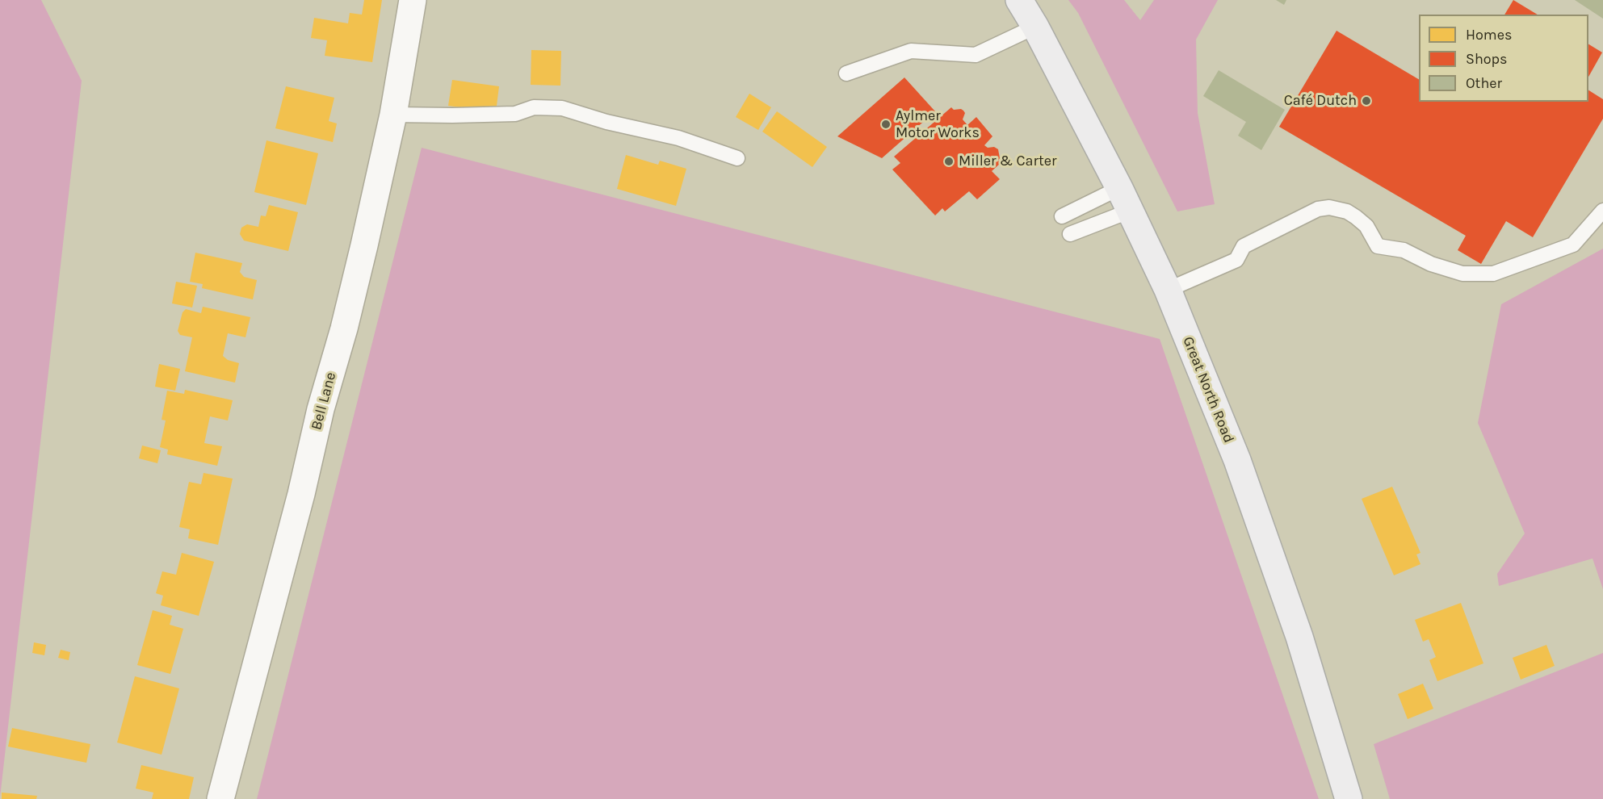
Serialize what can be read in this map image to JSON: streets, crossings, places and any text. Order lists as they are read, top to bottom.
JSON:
{
  "streets": {
    "main road": ["Great North Road"],
    "street": ["Bell Lane"]
  },
  "places": ["Café Dutch", "Aylmer Motor Works", "Miller & Carter"],
  "legend": ["Homes", "Shops", "Other"]
}
